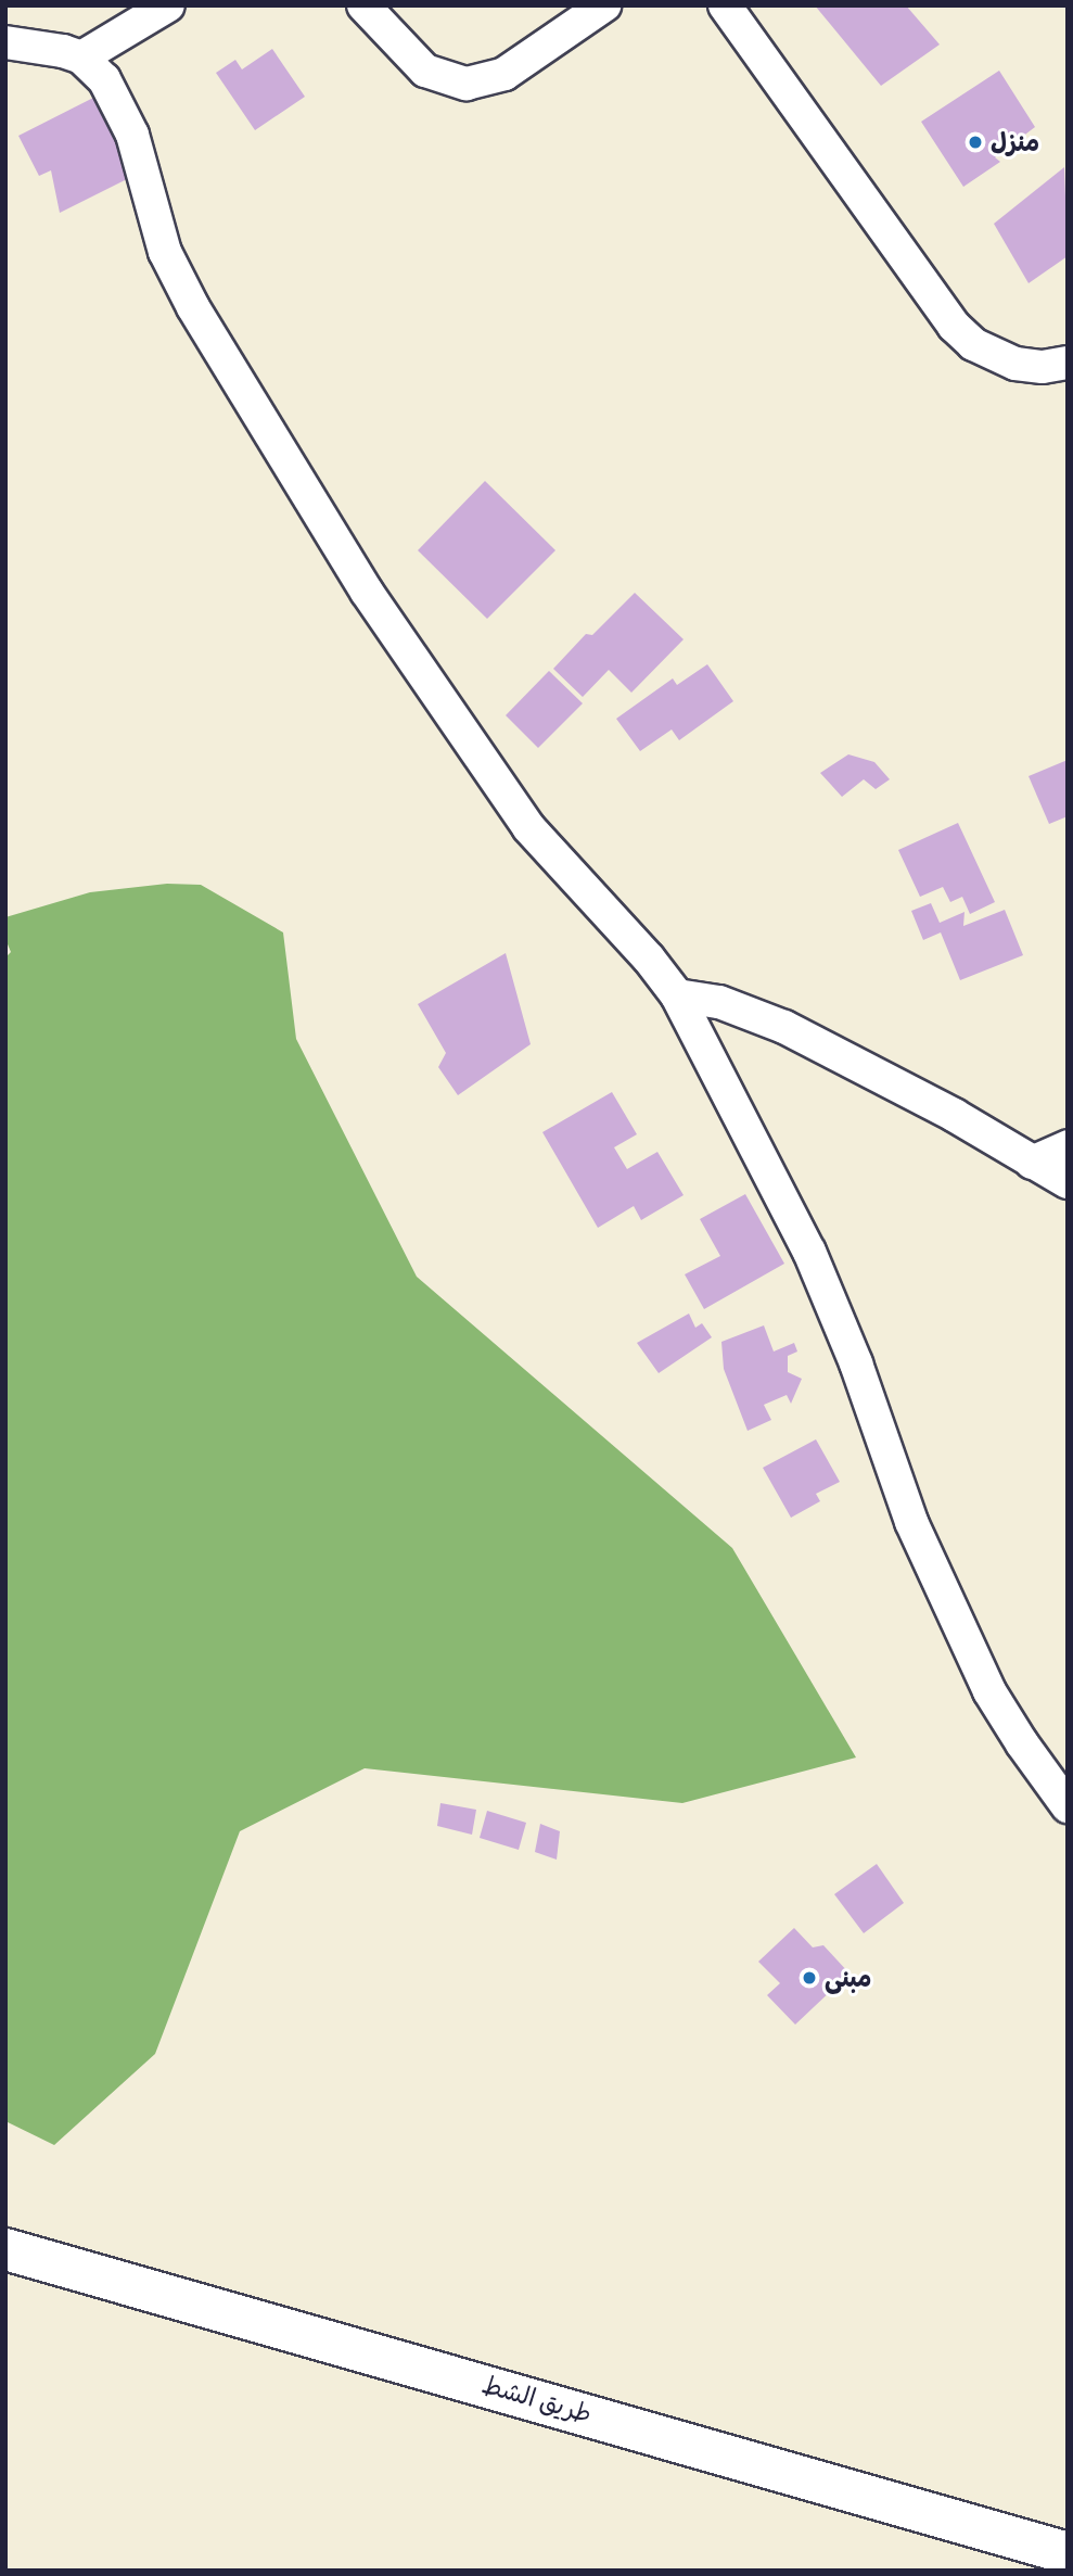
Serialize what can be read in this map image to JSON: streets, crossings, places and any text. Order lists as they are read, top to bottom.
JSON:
{
  "streets": {
    "main road": ["طريق الشط"]
  },
  "places": ["منزل", "مبنى"]
}
